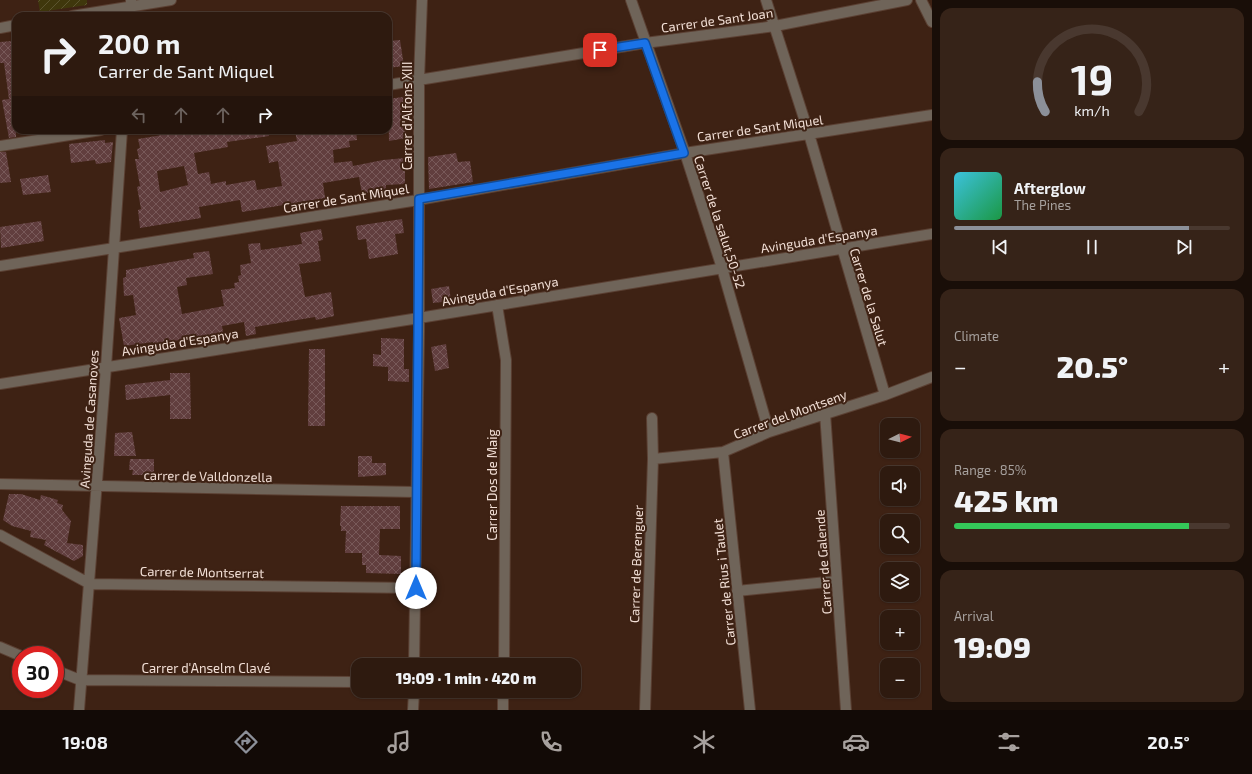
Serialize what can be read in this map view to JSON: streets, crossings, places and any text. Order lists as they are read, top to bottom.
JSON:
{
  "streets": {
    "street": [
      "Carrer de Sant Joan",
      "Carrer d'Alfons XIII",
      "Carrer de Sant Miquel",
      "Carrer de la salut,50-52",
      "Avinguda d'Espanya",
      "Carrer de la Salut",
      "Carrer del Montseny",
      "Avinguda de Casanoves",
      "carrer de Valldonzella",
      "Carrer Dos de Maig",
      "Carrer de Galende",
      "Carrer de Berenguer",
      "Carrer de Montserrat",
      "Carrer de Rius i Taulet",
      "Carrer d'Anselm Clavé"
    ]
  },
  "crossings": [
    ["Carrer de Sant Joan", "Carrer d'Alfons XIII"],
    ["Carrer de Sant Joan", "Carrer de la salut,50-52"],
    ["Carrer de Sant Joan", "Carrer de la Salut"],
    ["Carrer d'Alfons XIII", "Carrer de Sant Miquel"],
    ["Carrer d'Alfons XIII", "Avinguda d'Espanya"],
    ["Carrer d'Alfons XIII", "carrer de Valldonzella"],
    ["Carrer d'Alfons XIII", "Carrer de Montserrat"],
    ["Carrer de Sant Miquel", "Carrer de la salut,50-52"],
    ["Carrer de Sant Miquel", "Carrer de la Salut"],
    ["Carrer de Sant Miquel", "Avinguda de Casanoves"],
    ["Carrer de la salut,50-52", "Avinguda d'Espanya"],
    ["Carrer de la salut,50-52", "Carrer del Montseny"],
    ["Avinguda d'Espanya", "Carrer de la Salut"],
    ["Avinguda d'Espanya", "Avinguda de Casanoves"],
    ["Avinguda d'Espanya", "Carrer Dos de Maig"],
    ["Carrer de la Salut", "Carrer del Montseny"],
    ["Carrer del Montseny", "Carrer de Galende"],
    ["Carrer del Montseny", "Carrer de Berenguer"],
    ["Carrer del Montseny", "Carrer de Rius i Taulet"],
    ["Avinguda de Casanoves", "carrer de Valldonzella"],
    ["Avinguda de Casanoves", "Carrer de Montserrat"],
    ["Avinguda de Casanoves", "Carrer d'Anselm Clavé"]
  ],
  "north": "right",
  "page": {
    "turn": ["200 m", "Carrer de Sant Miquel"],
    "song": ["Afterglow", "The Pines"],
    "tile": [
      "Climate",
      ["Range · 85%", "425 km"],
      ["Arrival", "19:09"]
    ],
    "heat": ["−", "20.5°", "+"],
    "map_buttons": ["+", "−"],
    "limit": "30",
    "trip": "19:09 · 1 min · 420 m",
    "tabs": ["19:08", "20.5°"],
    "gauge": ["19", "km/h"]
  }
}
